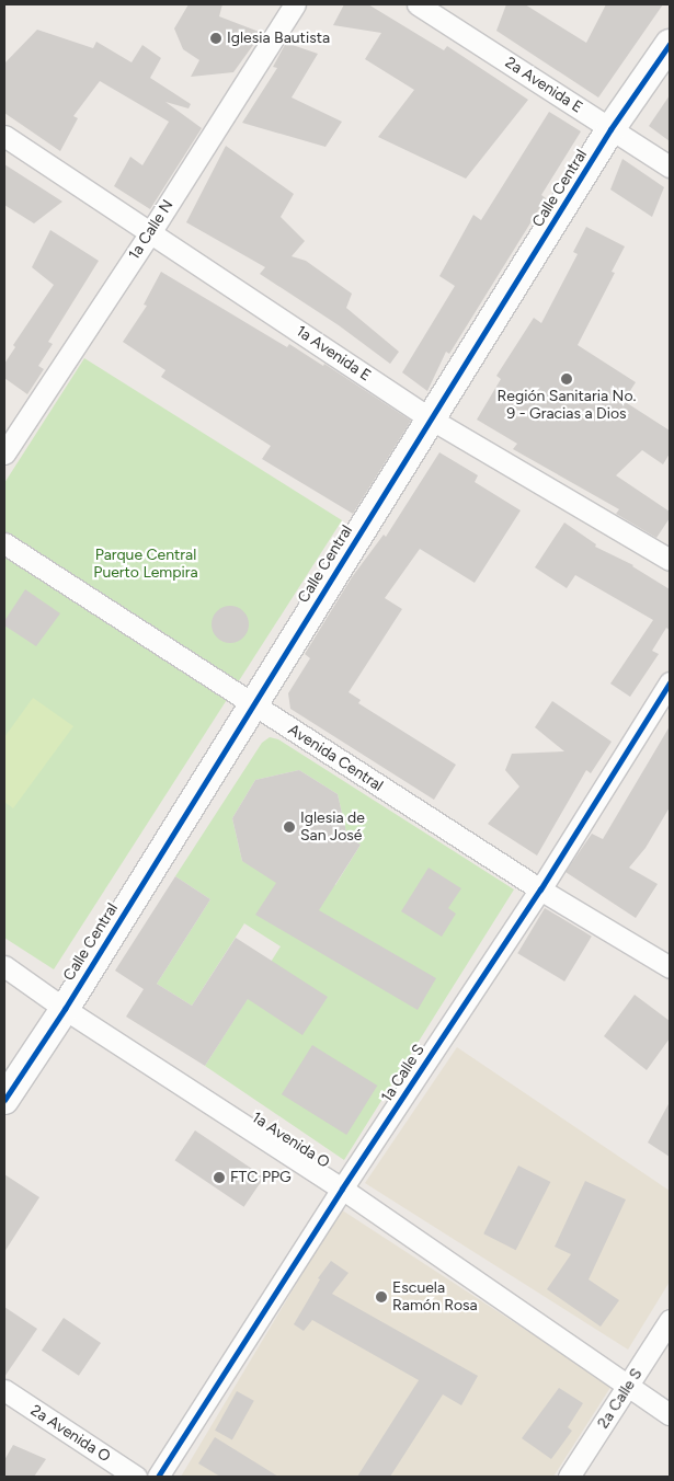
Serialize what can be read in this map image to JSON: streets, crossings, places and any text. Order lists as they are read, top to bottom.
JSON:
{
  "streets": {
    "street": [
      "2a Avenida E",
      "Calle Central",
      "1a Calle N",
      "1a Avenida E",
      "Avenida Central",
      "1a Calle S",
      "1a Avenida O",
      "2a Calle S",
      "2a Avenida O"
    ]
  },
  "crossings": [
    ["2a Avenida E", "Calle Central"],
    ["Calle Central", "1a Avenida E"],
    ["Calle Central", "Avenida Central"],
    ["Calle Central", "1a Avenida O"],
    ["1a Calle N", "1a Avenida E"],
    ["Avenida Central", "1a Calle S"],
    ["1a Calle S", "1a Avenida O"],
    ["1a Avenida O", "2a Calle S"]
  ],
  "parks": ["Parque Central Puerto Lempira"],
  "places": [
    "Iglesia Bautista",
    "Región Sanitaria No. 9 - Gracias a Dios",
    "Iglesia de San José",
    "FTC PPG",
    "Escuela Ramón Rosa"
  ]
}
